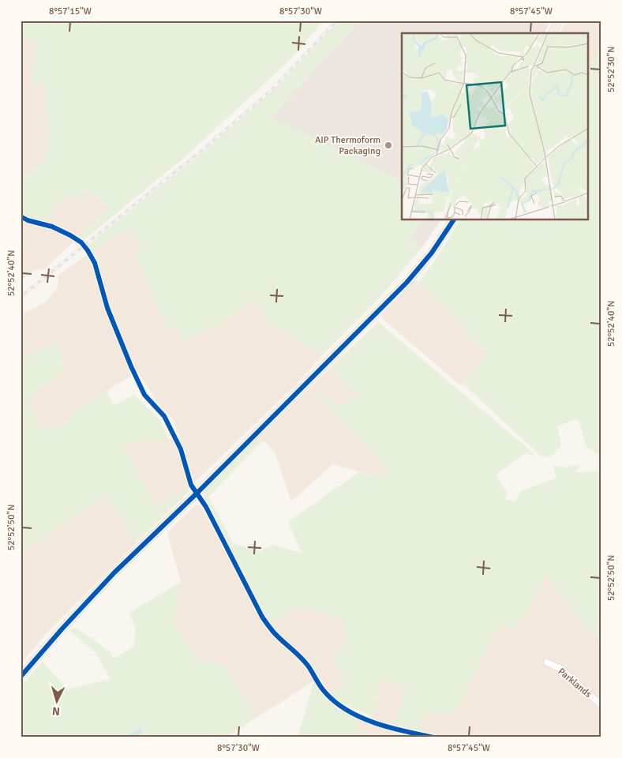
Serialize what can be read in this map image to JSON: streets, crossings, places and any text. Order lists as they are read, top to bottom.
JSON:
{
  "streets": {
    "street": ["Parklands"]
  },
  "places": ["AIP Thermoform Packaging"],
  "north": "bottom",
  "coordinates": [
    "8°57'15\"W",
    "8°57'30\"W",
    "8°57'45\"W",
    "52°52'30\"N",
    "52°52'40\"N",
    "52°52'50\"N"
  ]
}
